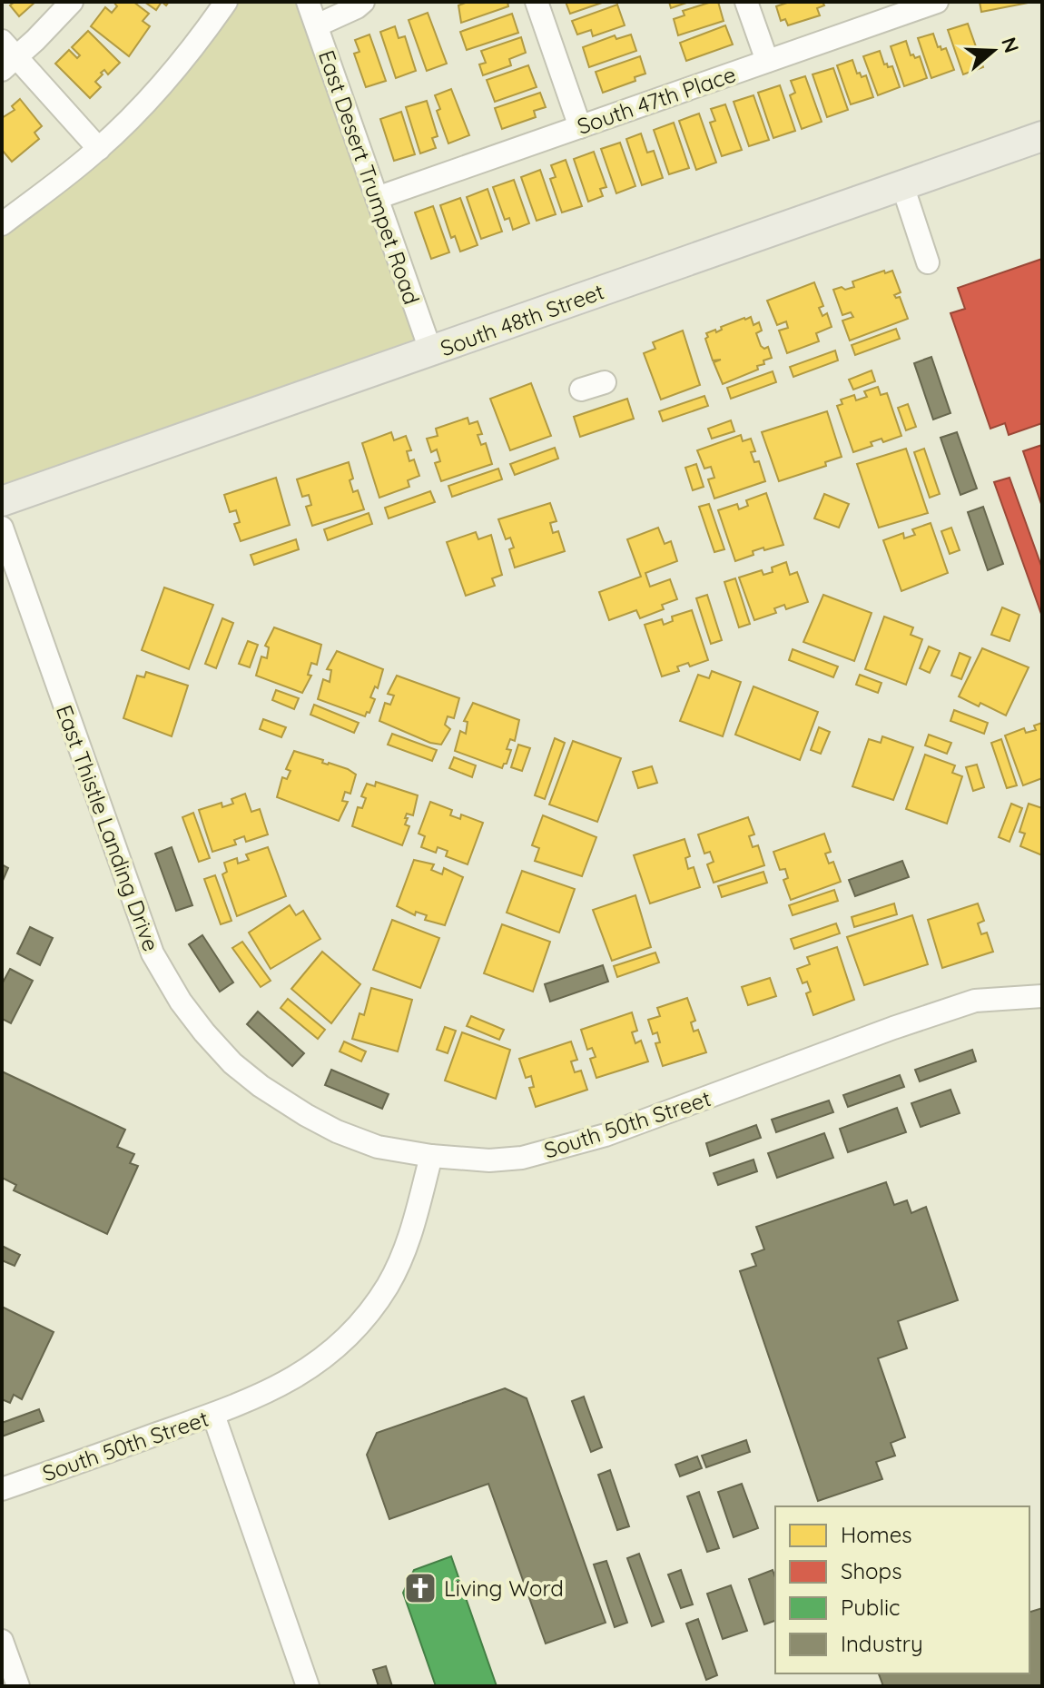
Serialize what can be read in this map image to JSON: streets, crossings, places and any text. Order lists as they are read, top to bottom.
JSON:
{
  "streets": {
    "main road": ["South 48th Street"],
    "street": [
      "South 47th Place",
      "East Desert Trumpet Road",
      "East Thistle Landing Drive",
      "South 50th Street"
    ]
  },
  "crossings": [
    ["South 47th Place", "East Desert Trumpet Road"],
    ["East Desert Trumpet Road", "South 48th Street"],
    ["East Thistle Landing Drive", "South 50th Street"]
  ],
  "places": {
    "church": ["Living Word"]
  },
  "legend": [
    "Homes",
    "Shops",
    "Public",
    "Industry"
  ],
  "north": "right"
}
